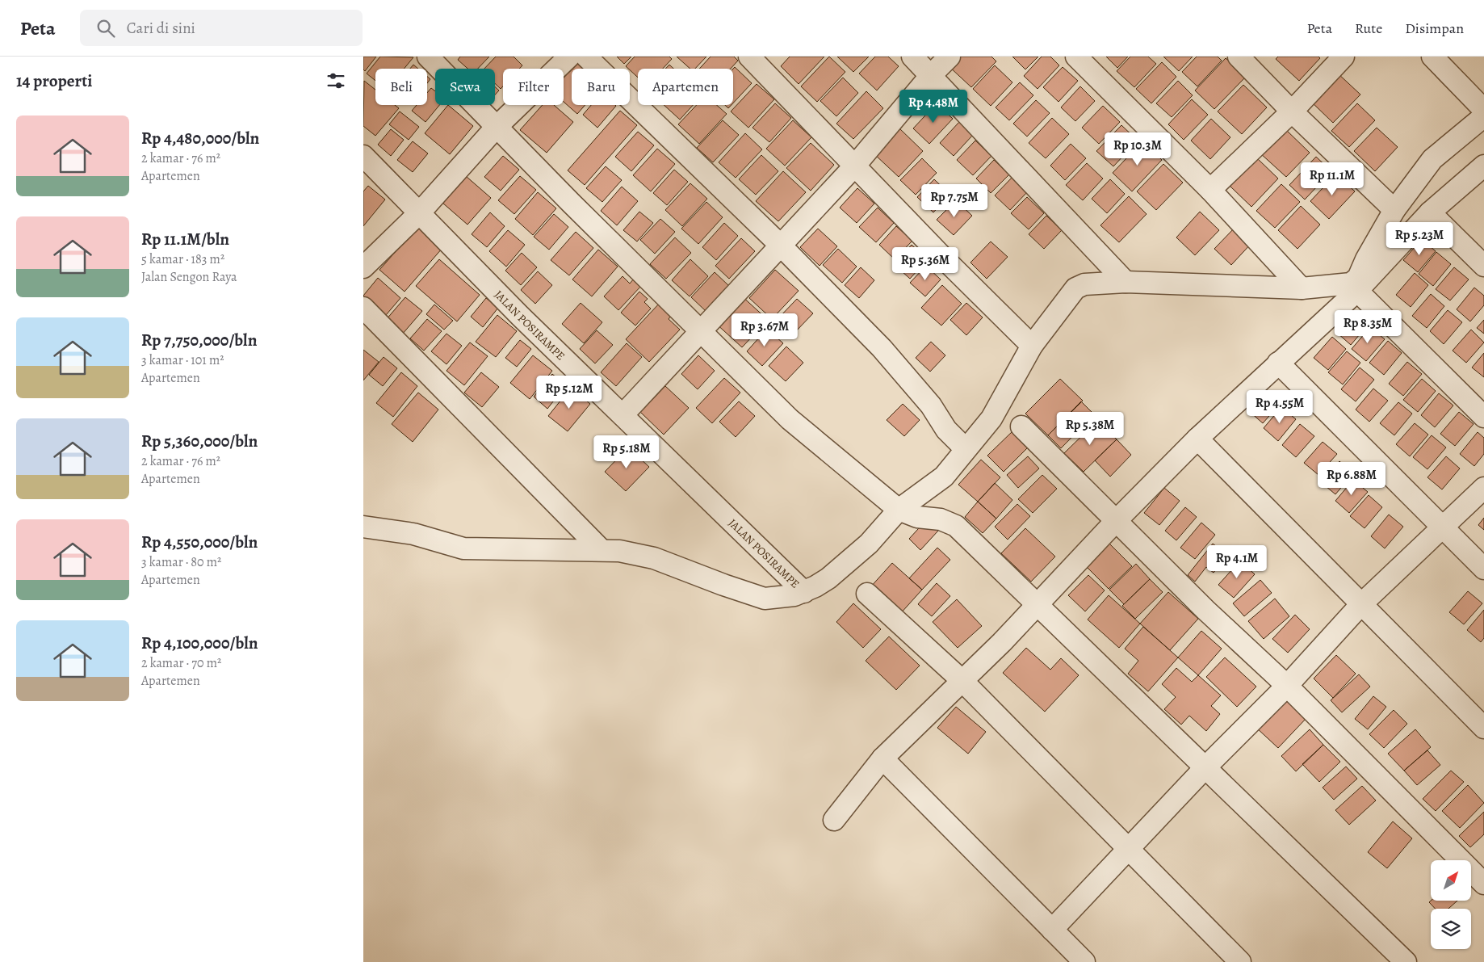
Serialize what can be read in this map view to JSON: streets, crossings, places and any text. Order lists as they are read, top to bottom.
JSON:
{
  "streets": {
    "street": ["JALAN POSIRAMPE"]
  },
  "north": "top right",
  "page": {
    "header": "Peta",
    "search": "Cari di sini",
    "nav": ["Peta", "Rute", "Disimpan"],
    "heading": "14 properti",
    "chip": [
      "Beli",
      "Sewa",
      "Filter",
      "Baru",
      "Apartemen"
    ],
    "price": [
      "Rp 4.48M",
      "Rp 10.3M",
      "Rp 11.1M",
      "Rp 7.75M",
      "Rp 5.23M",
      "Rp 5.36M",
      "Rp 8.35M",
      "Rp 3.67M",
      "Rp 5.12M",
      "Rp 4.55M",
      "Rp 5.38M",
      "Rp 5.18M",
      "Rp 6.88M",
      "Rp 4.1M"
    ],
    "list": [
      {
        "name": "Rp 4,480,000/bln",
        "note": "2 kamar · 76 m² · Apartemen"
      },
      {
        "name": "Rp 11.1M/bln",
        "note": "5 kamar · 183 m² · Jalan Sengon Raya"
      },
      {
        "name": "Rp 7,750,000/bln",
        "note": "3 kamar · 101 m² · Apartemen"
      },
      {
        "name": "Rp 5,360,000/bln",
        "note": "2 kamar · 76 m² · Apartemen"
      },
      {
        "name": "Rp 4,550,000/bln",
        "note": "3 kamar · 80 m² · Apartemen"
      },
      {
        "name": "Rp 4,100,000/bln",
        "note": "2 kamar · 70 m² · Apartemen"
      }
    ]
  }
}
